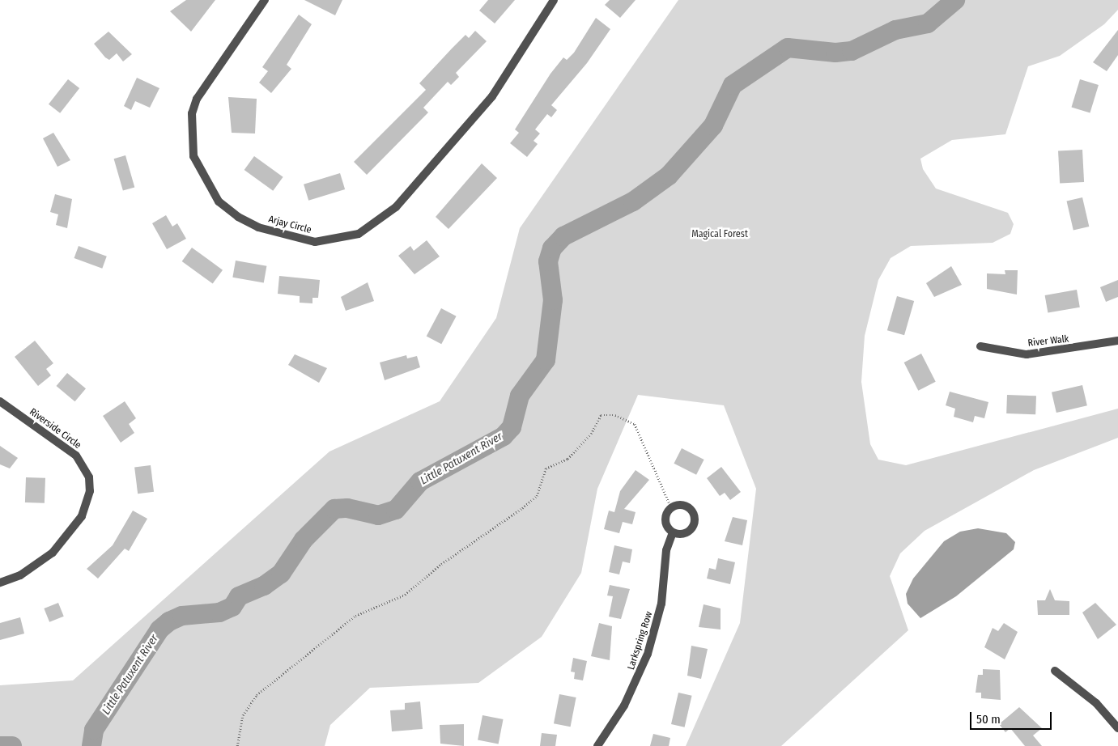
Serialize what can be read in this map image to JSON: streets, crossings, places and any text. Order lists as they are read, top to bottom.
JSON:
{
  "streets": {
    "street": [
      "Arjay Circle",
      "River Walk",
      "Riverside Circle",
      "Larkspring Row"
    ]
  },
  "water": ["Little Patuxent River"],
  "parks": ["Magical Forest"],
  "scale_bar": "50 m"
}
